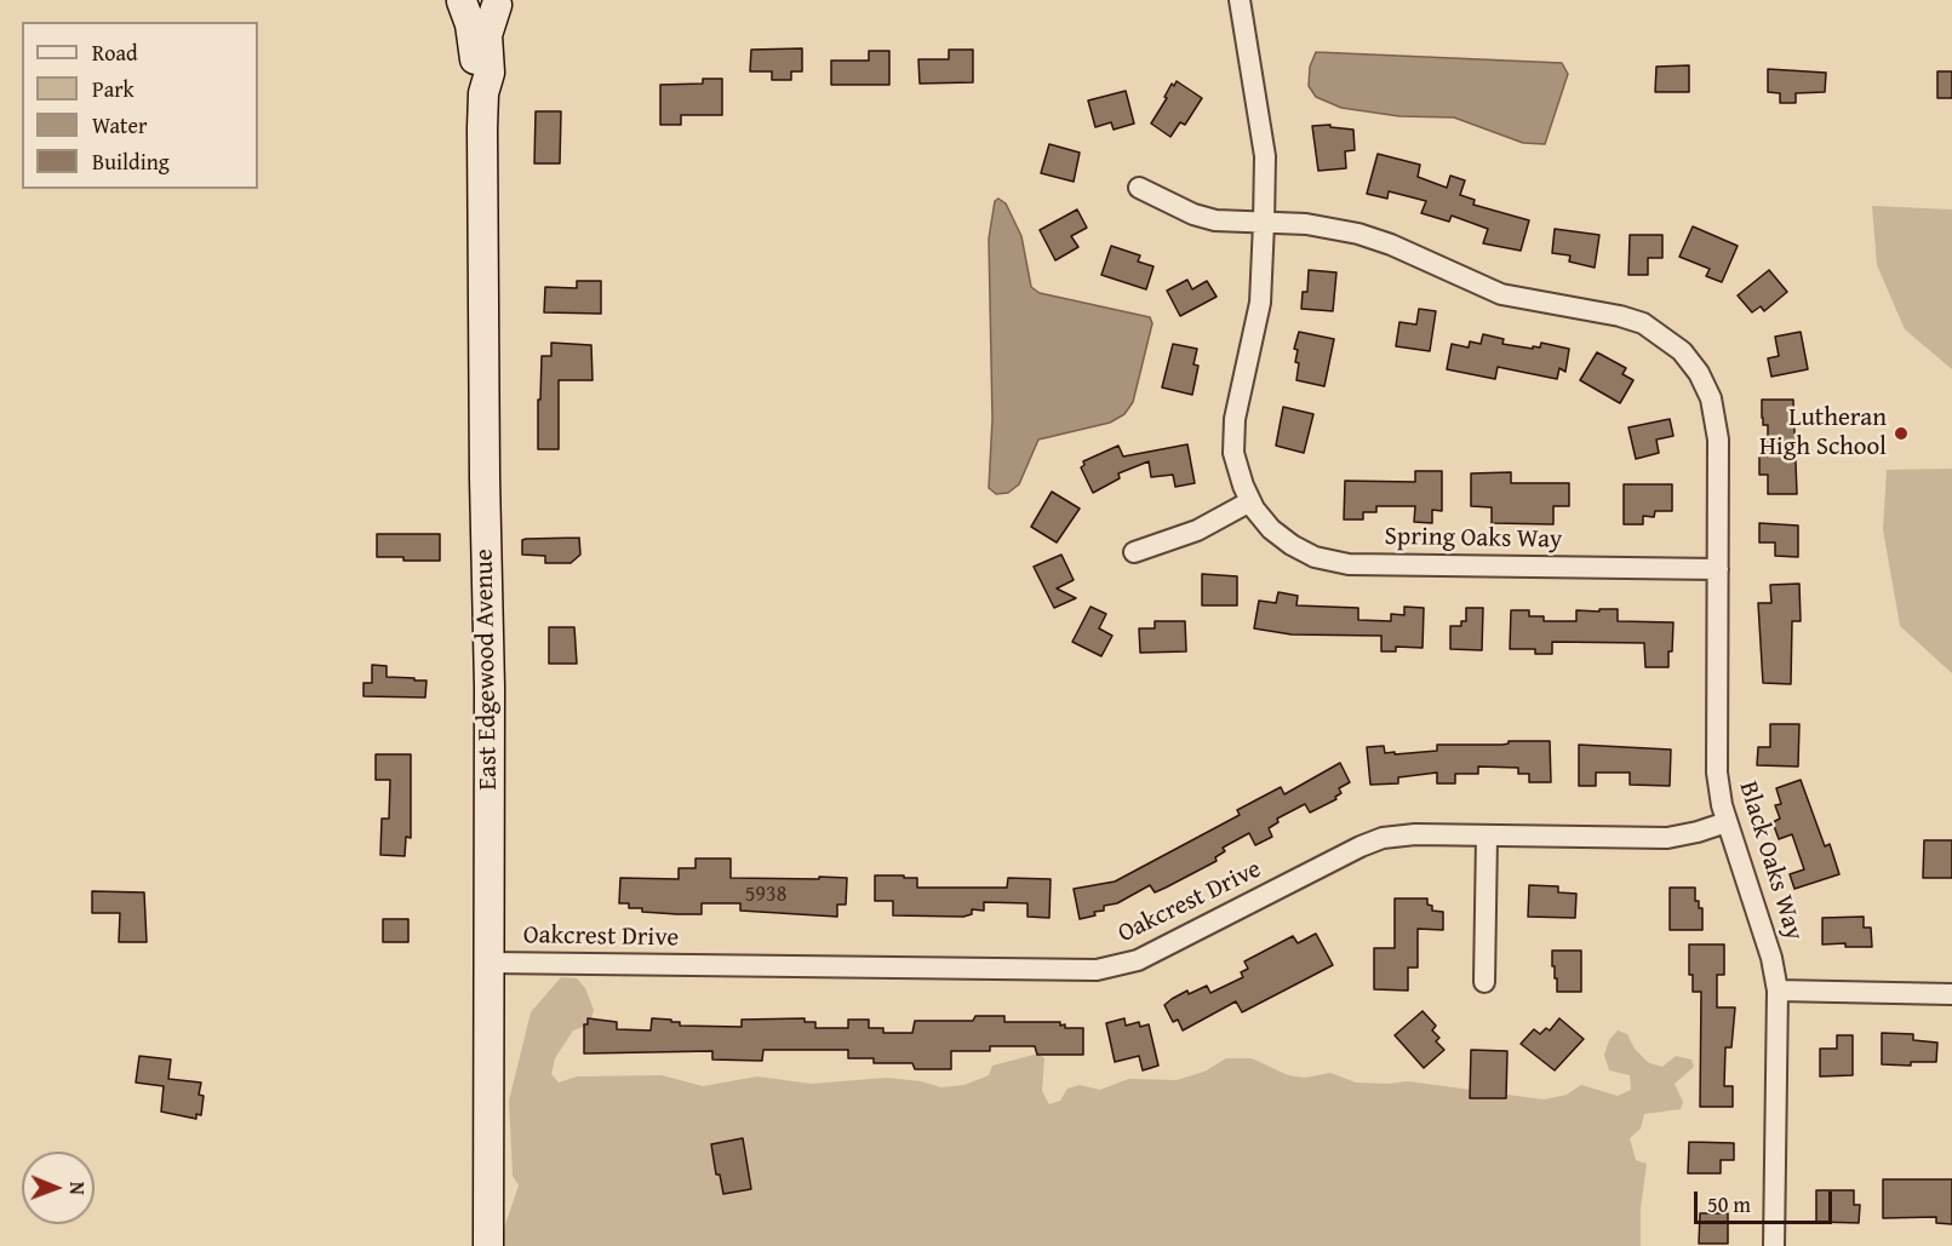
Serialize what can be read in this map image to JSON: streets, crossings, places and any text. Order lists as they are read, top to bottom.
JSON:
{
  "streets": {
    "main road": ["East Edgewood Avenue"],
    "street": ["Spring Oaks Way", "Black Oaks Way", "Oakcrest Drive"]
  },
  "crossings": [
    ["Spring Oaks Way", "Black Oaks Way"],
    ["East Edgewood Avenue", "Oakcrest Drive"],
    ["Black Oaks Way", "Oakcrest Drive"]
  ],
  "places": ["Lutheran High School"],
  "house_numbers": ["5938"],
  "legend": [
    "Road",
    "Park",
    "Water",
    "Building"
  ],
  "scale_bar": "50 m",
  "north": "right"
}
